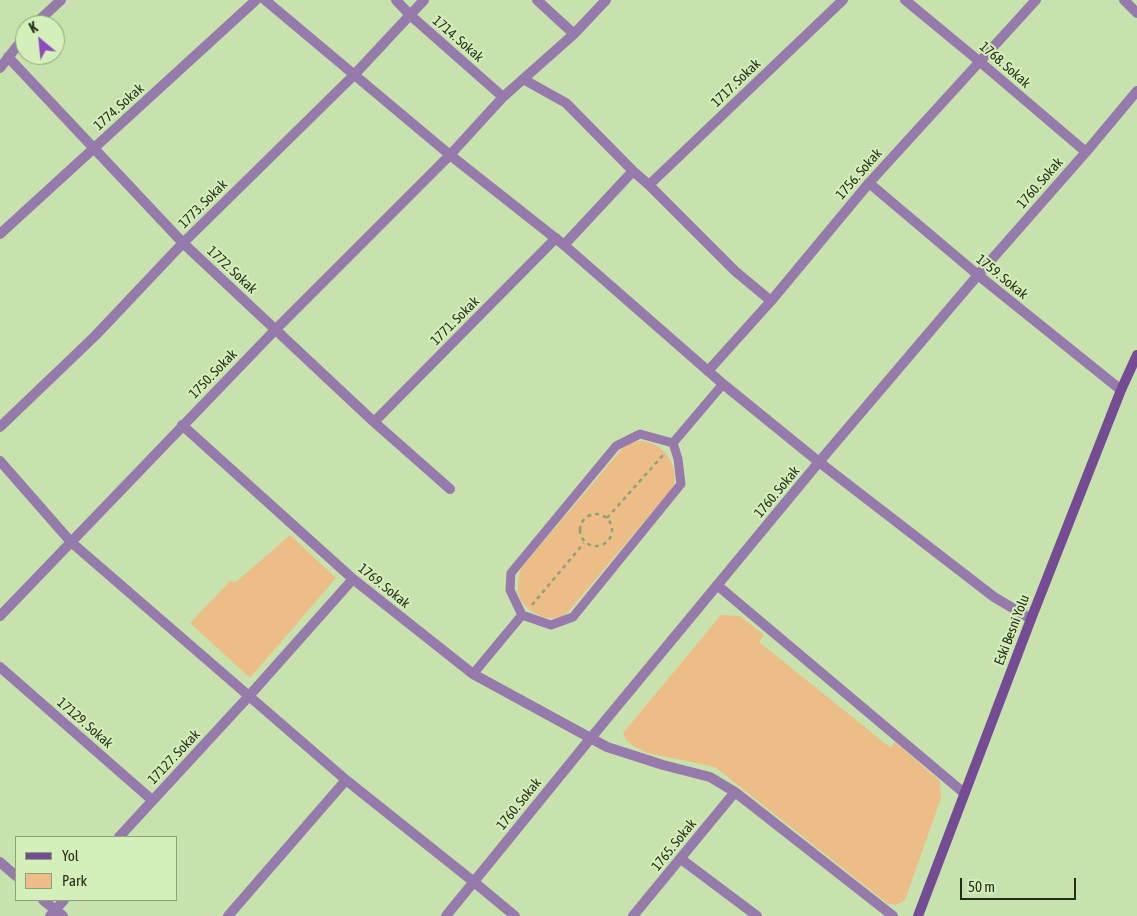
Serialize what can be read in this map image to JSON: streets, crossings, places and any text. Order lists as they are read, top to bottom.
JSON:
{
  "streets": {
    "main road": ["Eski Besni Yolu"],
    "street": [
      "1714. Sokak",
      "1768. Sokak",
      "1717. Sokak",
      "1774. Sokak",
      "1756. Sokak",
      "1760. Sokak",
      "1773. Sokak",
      "1772. Sokak",
      "1759. Sokak",
      "1771. Sokak",
      "1750. Sokak",
      "1769. Sokak",
      "17129. Sokak",
      "17127. Sokak",
      "1765. Sokak"
    ]
  },
  "crossings": [
    ["1714. Sokak", "1773. Sokak"],
    ["1714. Sokak", "1750. Sokak"],
    ["1768. Sokak", "1756. Sokak"],
    ["1768. Sokak", "1760. Sokak"],
    ["1774. Sokak", "1772. Sokak"],
    ["1756. Sokak", "1759. Sokak"],
    ["1760. Sokak", "1759. Sokak"],
    ["1760. Sokak", "1769. Sokak"],
    ["1773. Sokak", "1772. Sokak"],
    ["1772. Sokak", "1771. Sokak"],
    ["1772. Sokak", "1750. Sokak"],
    ["1759. Sokak", "Eski Besni Yolu"],
    ["1750. Sokak", "1769. Sokak"],
    ["1769. Sokak", "17127. Sokak"],
    ["1769. Sokak", "1765. Sokak"],
    ["17129. Sokak", "17127. Sokak"]
  ],
  "legend": ["Yol", "Park"],
  "scale_bar": "50 m",
  "north": "top left"
}
